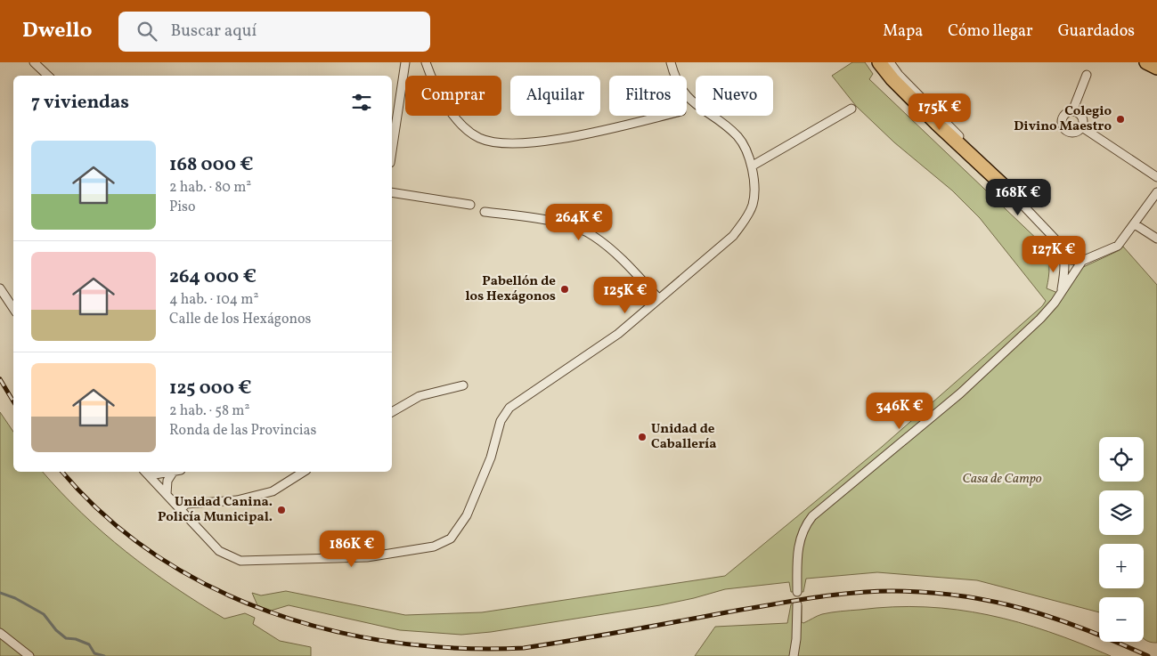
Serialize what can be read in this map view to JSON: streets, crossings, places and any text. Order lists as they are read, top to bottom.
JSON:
{
  "parks": ["Casa de Campo"],
  "places": [
    "Colegio Divino Maestro",
    "Pabellón de los Hexágonos",
    "Unidad de Caballería",
    "Unidad Canina. Policía Municipal."
  ],
  "page": {
    "header": "Dwello",
    "search": "Buscar aquí",
    "nav": ["Mapa", "Cómo llegar", "Guardados"],
    "chip": [
      "Comprar",
      "Alquilar",
      "Filtros",
      "Nuevo"
    ],
    "heading": "7 viviendas",
    "price": [
      "175K €",
      "168K €",
      "264K €",
      "127K €",
      "125K €",
      "346K €",
      "186K €"
    ],
    "list": [
      {
        "name": "168 000 €",
        "note": "2 hab. · 80 m² · Piso"
      },
      {
        "name": "264 000 €",
        "note": "4 hab. · 104 m² · Calle de los Hexágonos"
      },
      {
        "name": "125 000 €",
        "note": "2 hab. · 58 m² · Ronda de las Provincias"
      }
    ],
    "map_buttons": ["+", "−"]
  }
}
